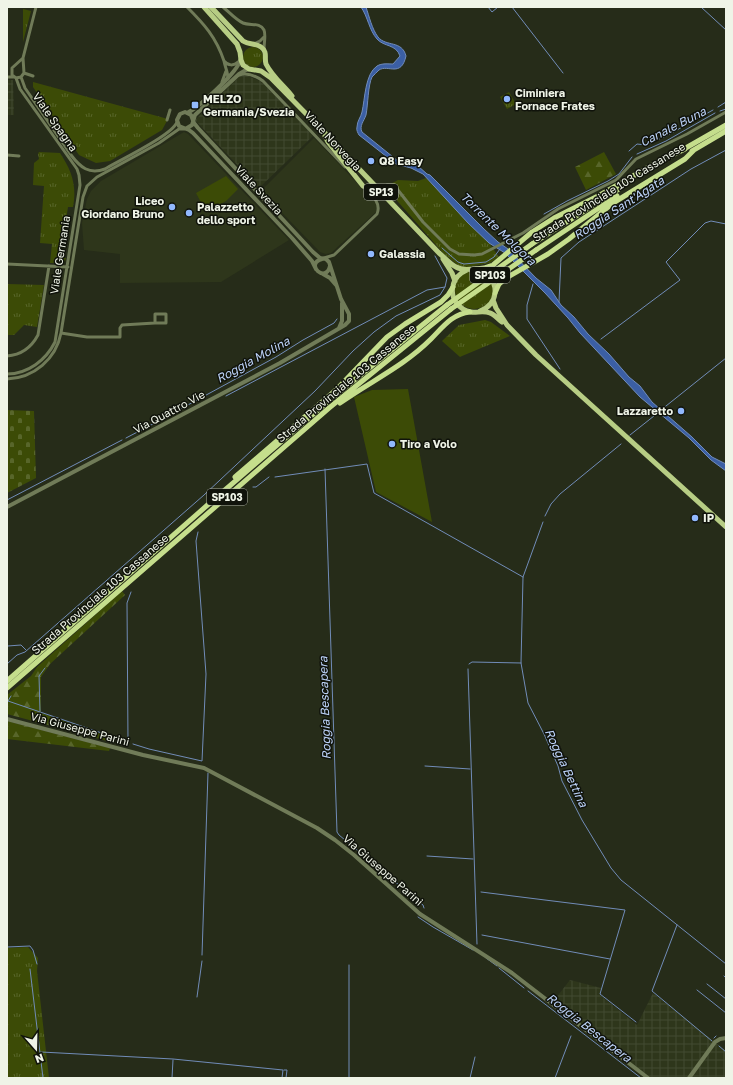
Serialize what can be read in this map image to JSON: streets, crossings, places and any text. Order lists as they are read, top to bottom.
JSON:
{
  "streets": {
    "highway": ["Strada Provinciale 103 Cassanese", "SP103"],
    "main road": ["SP13"],
    "street": [
      "Viale Spagna",
      "Viale Norvegia",
      "Viale Svezia",
      "Viale Germania",
      "Via Quattro Vie",
      "Via Giuseppe Parini"
    ]
  },
  "crossings": [
    ["Viale Spagna", "Viale Germania"],
    ["Viale Norvegia", "Viale Svezia"],
    ["Viale Svezia", "Via Quattro Vie"],
    ["SP13", "SP103"],
    ["Strada Provinciale 103 Cassanese", "SP103"]
  ],
  "water": [
    "Canale Buna",
    "Roggia Sant'Agata",
    "Torrente Molgora",
    "Roggia Molina",
    "Roggia Bescapera",
    "Roggia Bettina"
  ],
  "places": {
    "other": [
      "Ciminiera Fornace Frates",
      "Q8 Easy",
      "Liceo Giordano Bruno",
      "Palazzetto dello sport",
      "Galassia",
      "Lazzaretto",
      "Tiro a Volo",
      "IP"
    ],
    "transit": ["MELZO Germania/Svezia"]
  },
  "north": "bottom"
}
